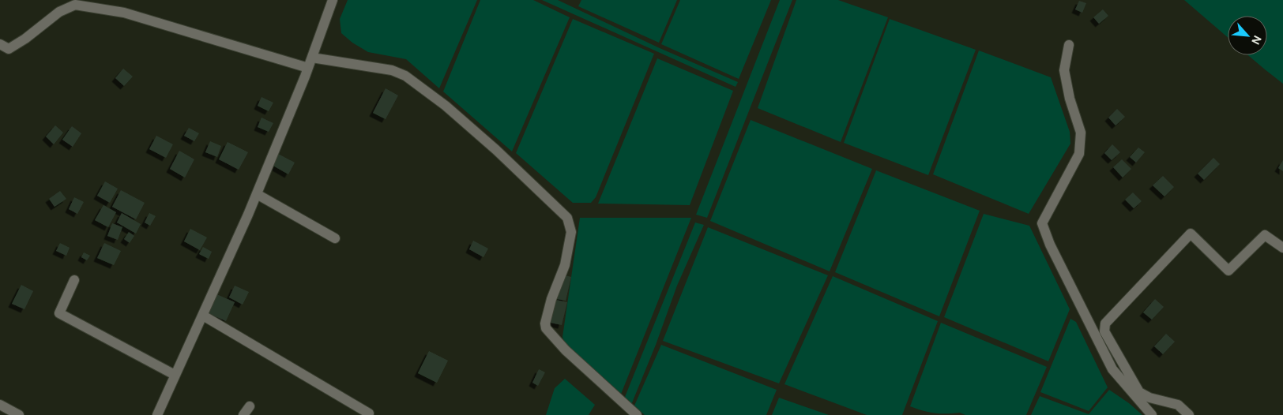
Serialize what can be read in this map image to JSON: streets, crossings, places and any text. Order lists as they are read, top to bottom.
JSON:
{
  "north": "bottom right"
}
